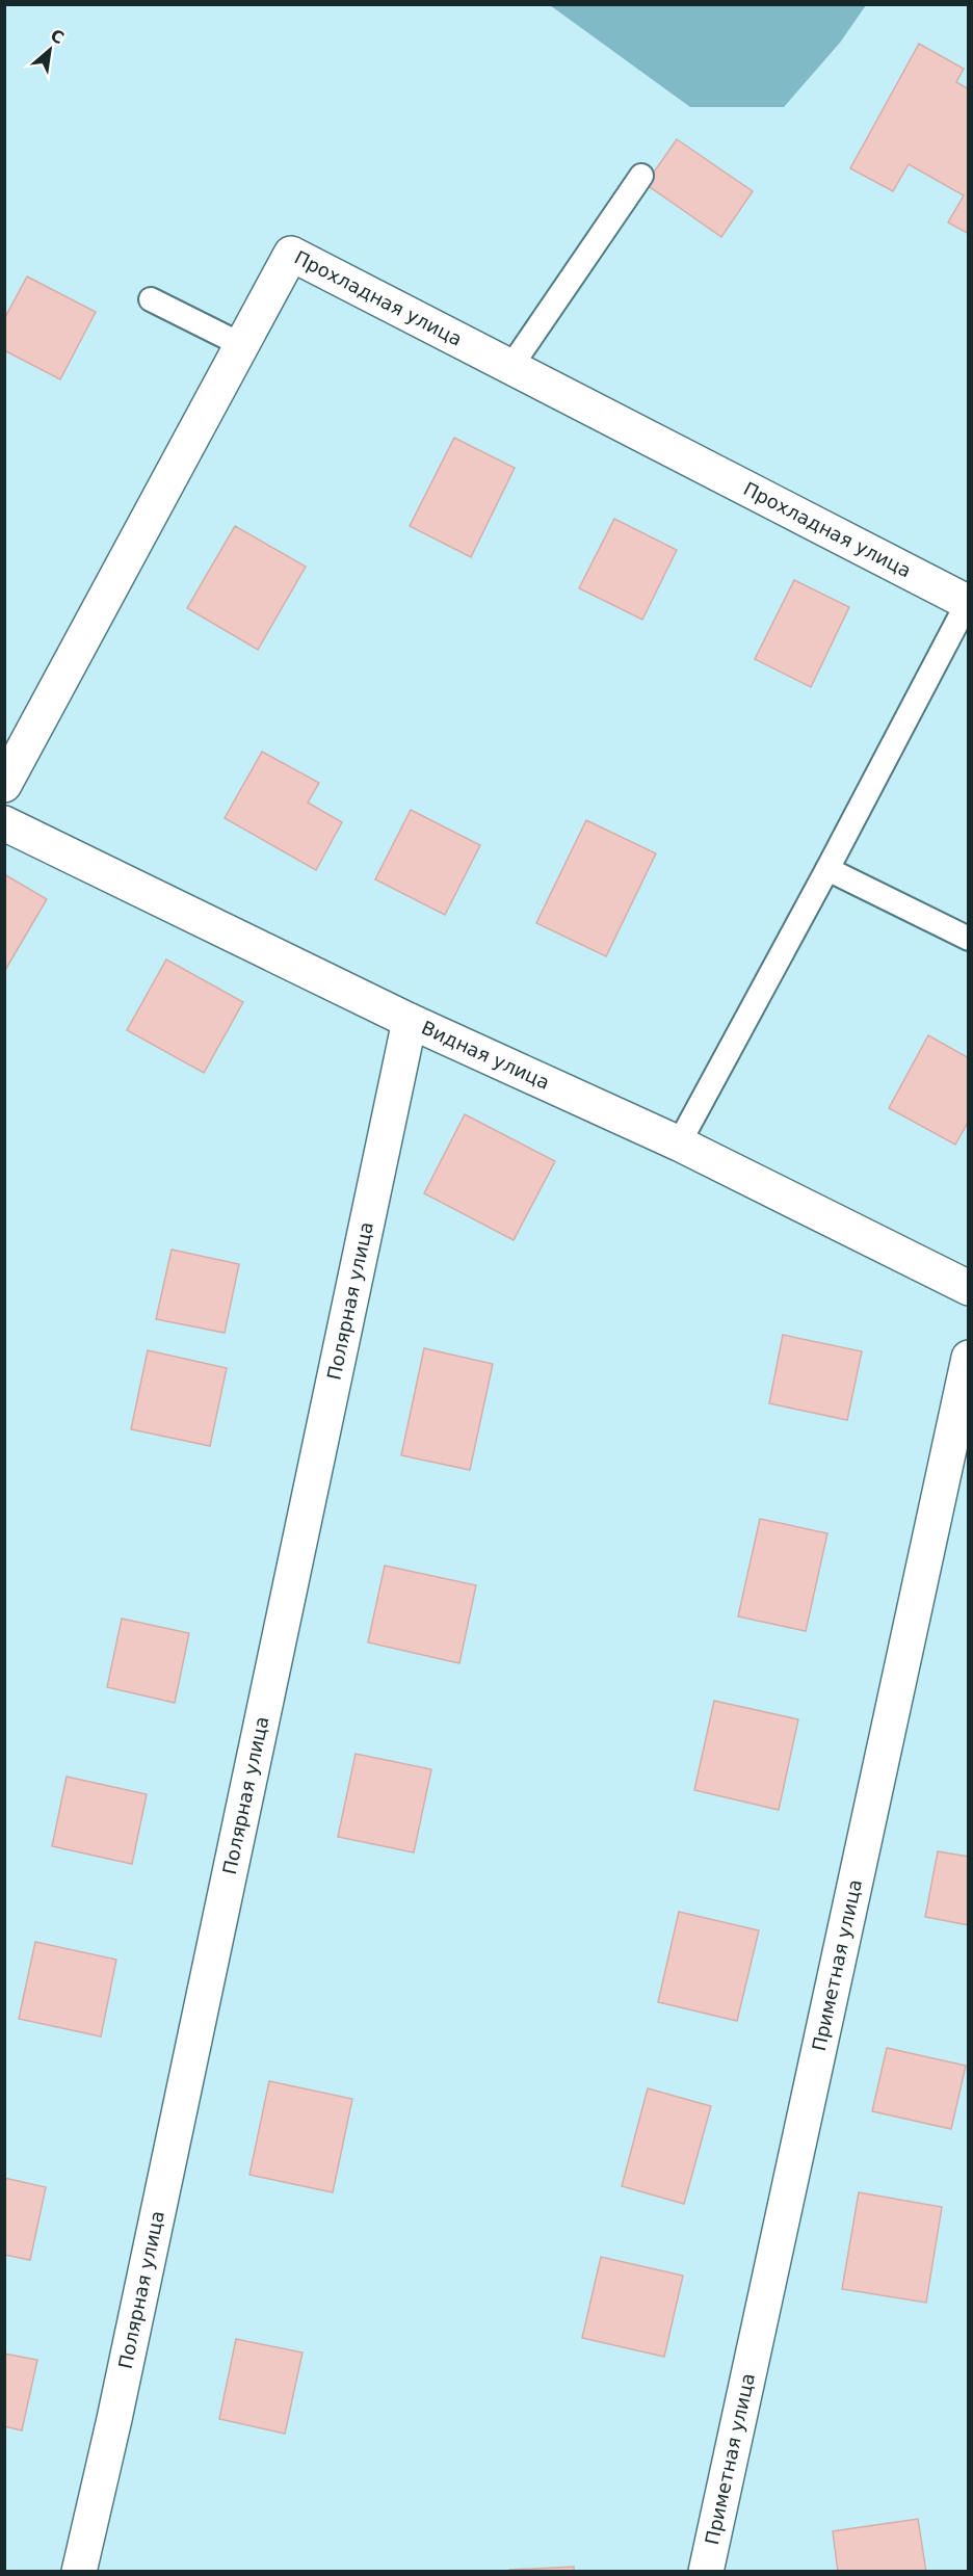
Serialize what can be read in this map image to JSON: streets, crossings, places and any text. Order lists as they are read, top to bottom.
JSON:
{
  "streets": {
    "street": [
      "Прохладная улица",
      "Видная улица",
      "Полярная улица",
      "Приметная улица"
    ]
  },
  "crossings": [
    ["Видная улица", "Полярная улица"]
  ],
  "north": "top right"
}
